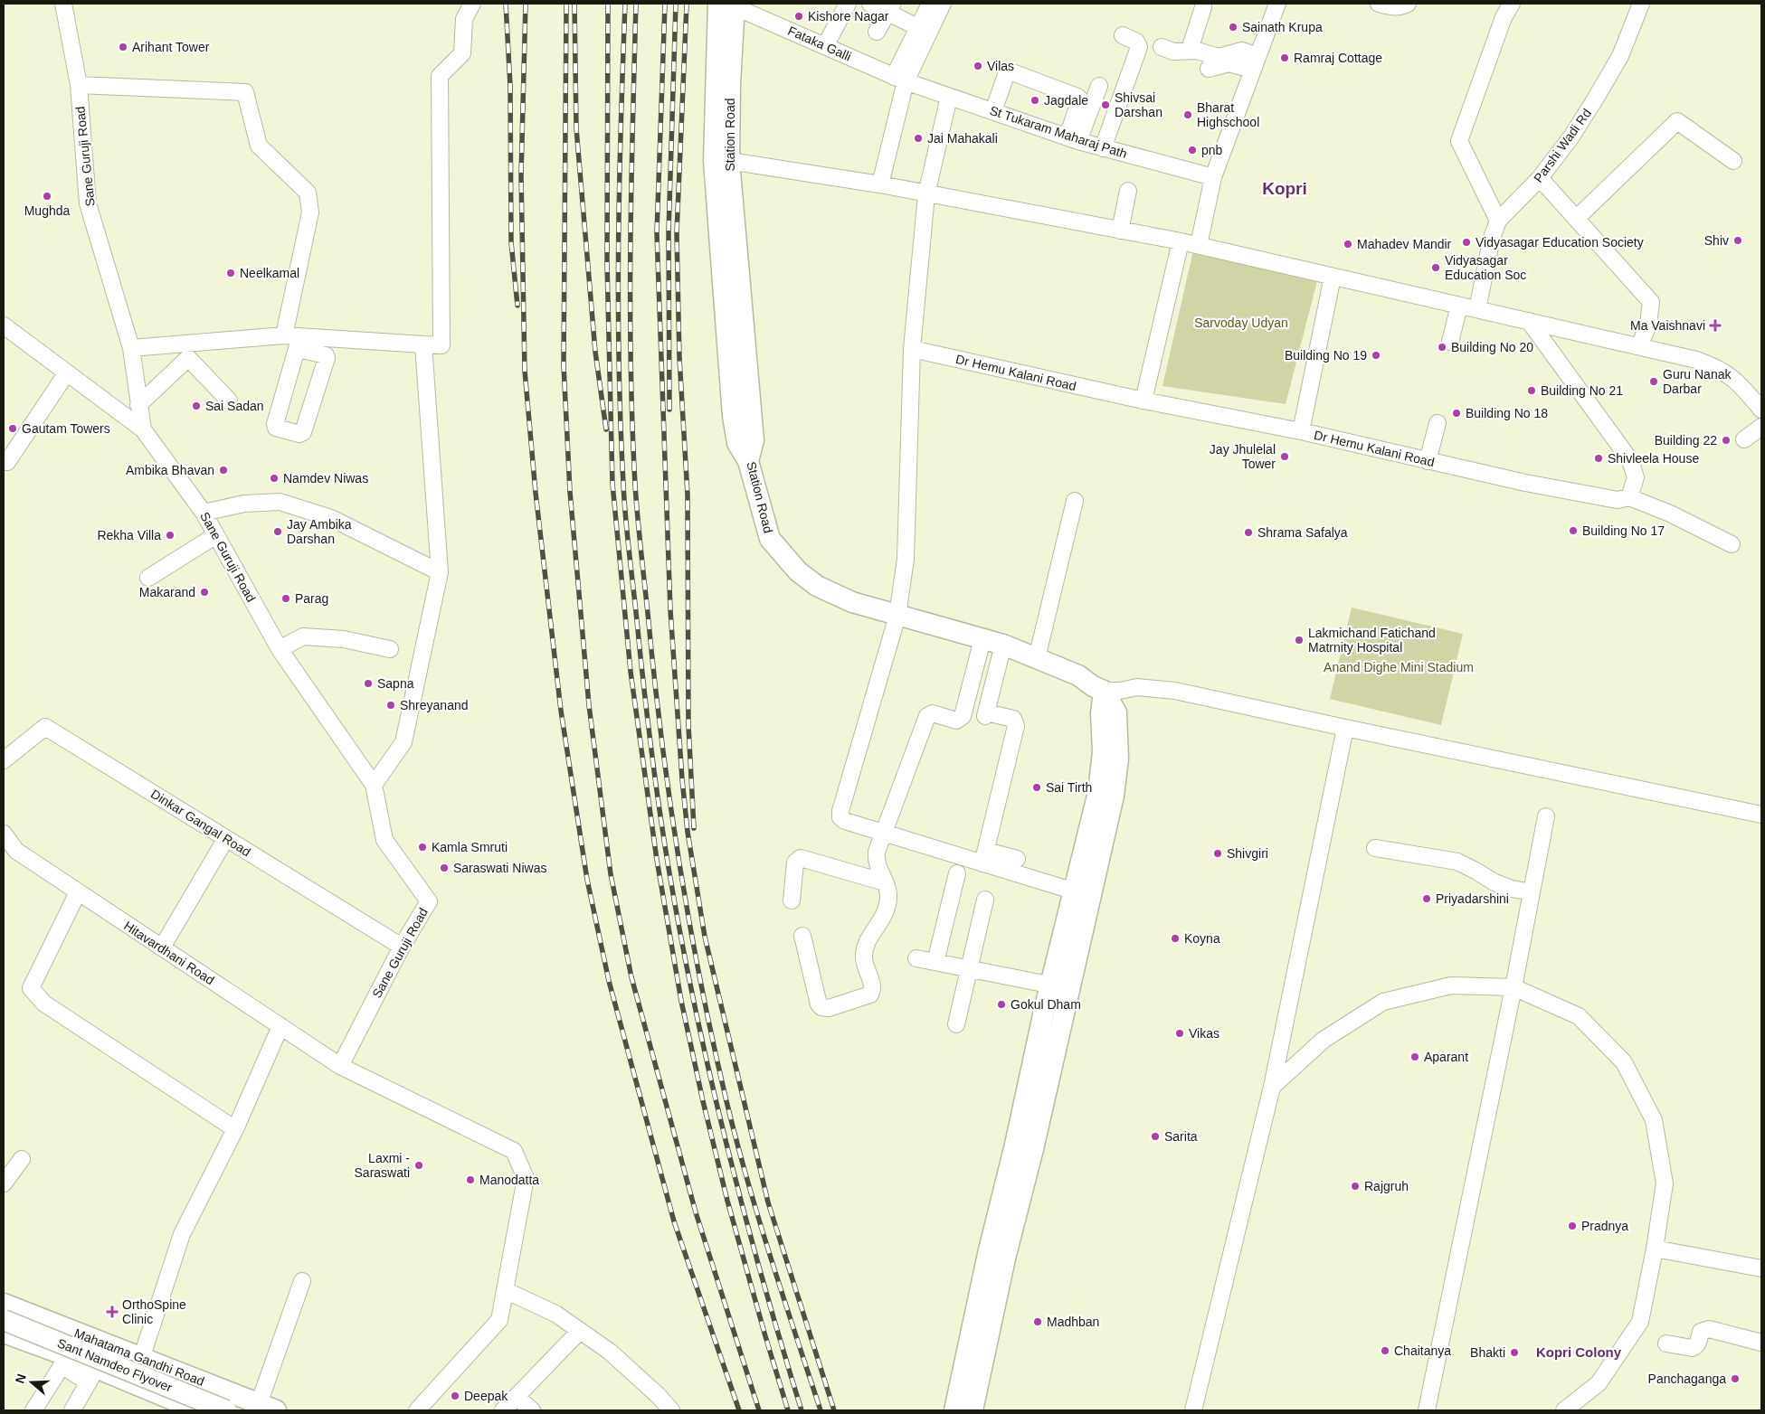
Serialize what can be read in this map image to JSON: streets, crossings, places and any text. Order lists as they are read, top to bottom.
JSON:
{
  "streets": {
    "main road": ["Station Road", "Mahatama Gandhi Road", "Sant Namdeo Flyover"],
    "street": [
      "Fataka Galli",
      "St Tukaram Maharaj Path",
      "Parshi Wadi Rd",
      "Sane Guruji Road",
      "Dr Hemu Kalani Road",
      "Dinkar Gangal Road",
      "Hitavardhani Road"
    ]
  },
  "crossings": [
    ["Fataka Galli", "St Tukaram Maharaj Path"],
    ["Fataka Galli", "Station Road"],
    ["Sane Guruji Road", "Dinkar Gangal Road"],
    ["Sane Guruji Road", "Hitavardhani Road"]
  ],
  "districts": ["Kopri", "Kopri Colony"],
  "parks": ["Sarvoday Udyan", "Anand Dighe Mini Stadium"],
  "places": {
    "other": [
      "Kishore Nagar",
      "Sainath Krupa",
      "Arihant Tower",
      "Ramraj Cottage",
      "Vilas",
      "Jagdale",
      "Shivsai Darshan",
      "Bharat Highschool",
      "Jai Mahakali",
      "pnb",
      "Mughda",
      "Shiv",
      "Vidyasagar Education Society",
      "Mahadev Mandir",
      "Vidyasagar Education Soc",
      "Neelkamal",
      "Building No 20",
      "Building No 19",
      "Guru Nanak Darbar",
      "Building No 21",
      "Sai Sadan",
      "Building No 18",
      "Gautam Towers",
      "Building 22",
      "Jay Jhulelal Tower",
      "Shivleela House",
      "Ambika Bhavan",
      "Namdev Niwas",
      "Building No 17",
      "Jay Ambika Darshan",
      "Shrama Safalya",
      "Rekha Villa",
      "Makarand",
      "Parag",
      "Lakmichand Fatichand Matrnity Hospital",
      "Sapna",
      "Shreyanand",
      "Sai Tirth",
      "Kamla Smruti",
      "Shivgiri",
      "Saraswati Niwas",
      "Priyadarshini",
      "Koyna",
      "Gokul Dham",
      "Vikas",
      "Aparant",
      "Sarita",
      "Laxmi - Saraswati",
      "Manodatta",
      "Rajgruh",
      "Pradnya",
      "Madhban",
      "Chaitanya",
      "Bhakti",
      "Panchaganga",
      "Deepak"
    ],
    "health": ["Ma Vaishnavi", "OrthoSpine Clinic"]
  },
  "north": "left"
}
